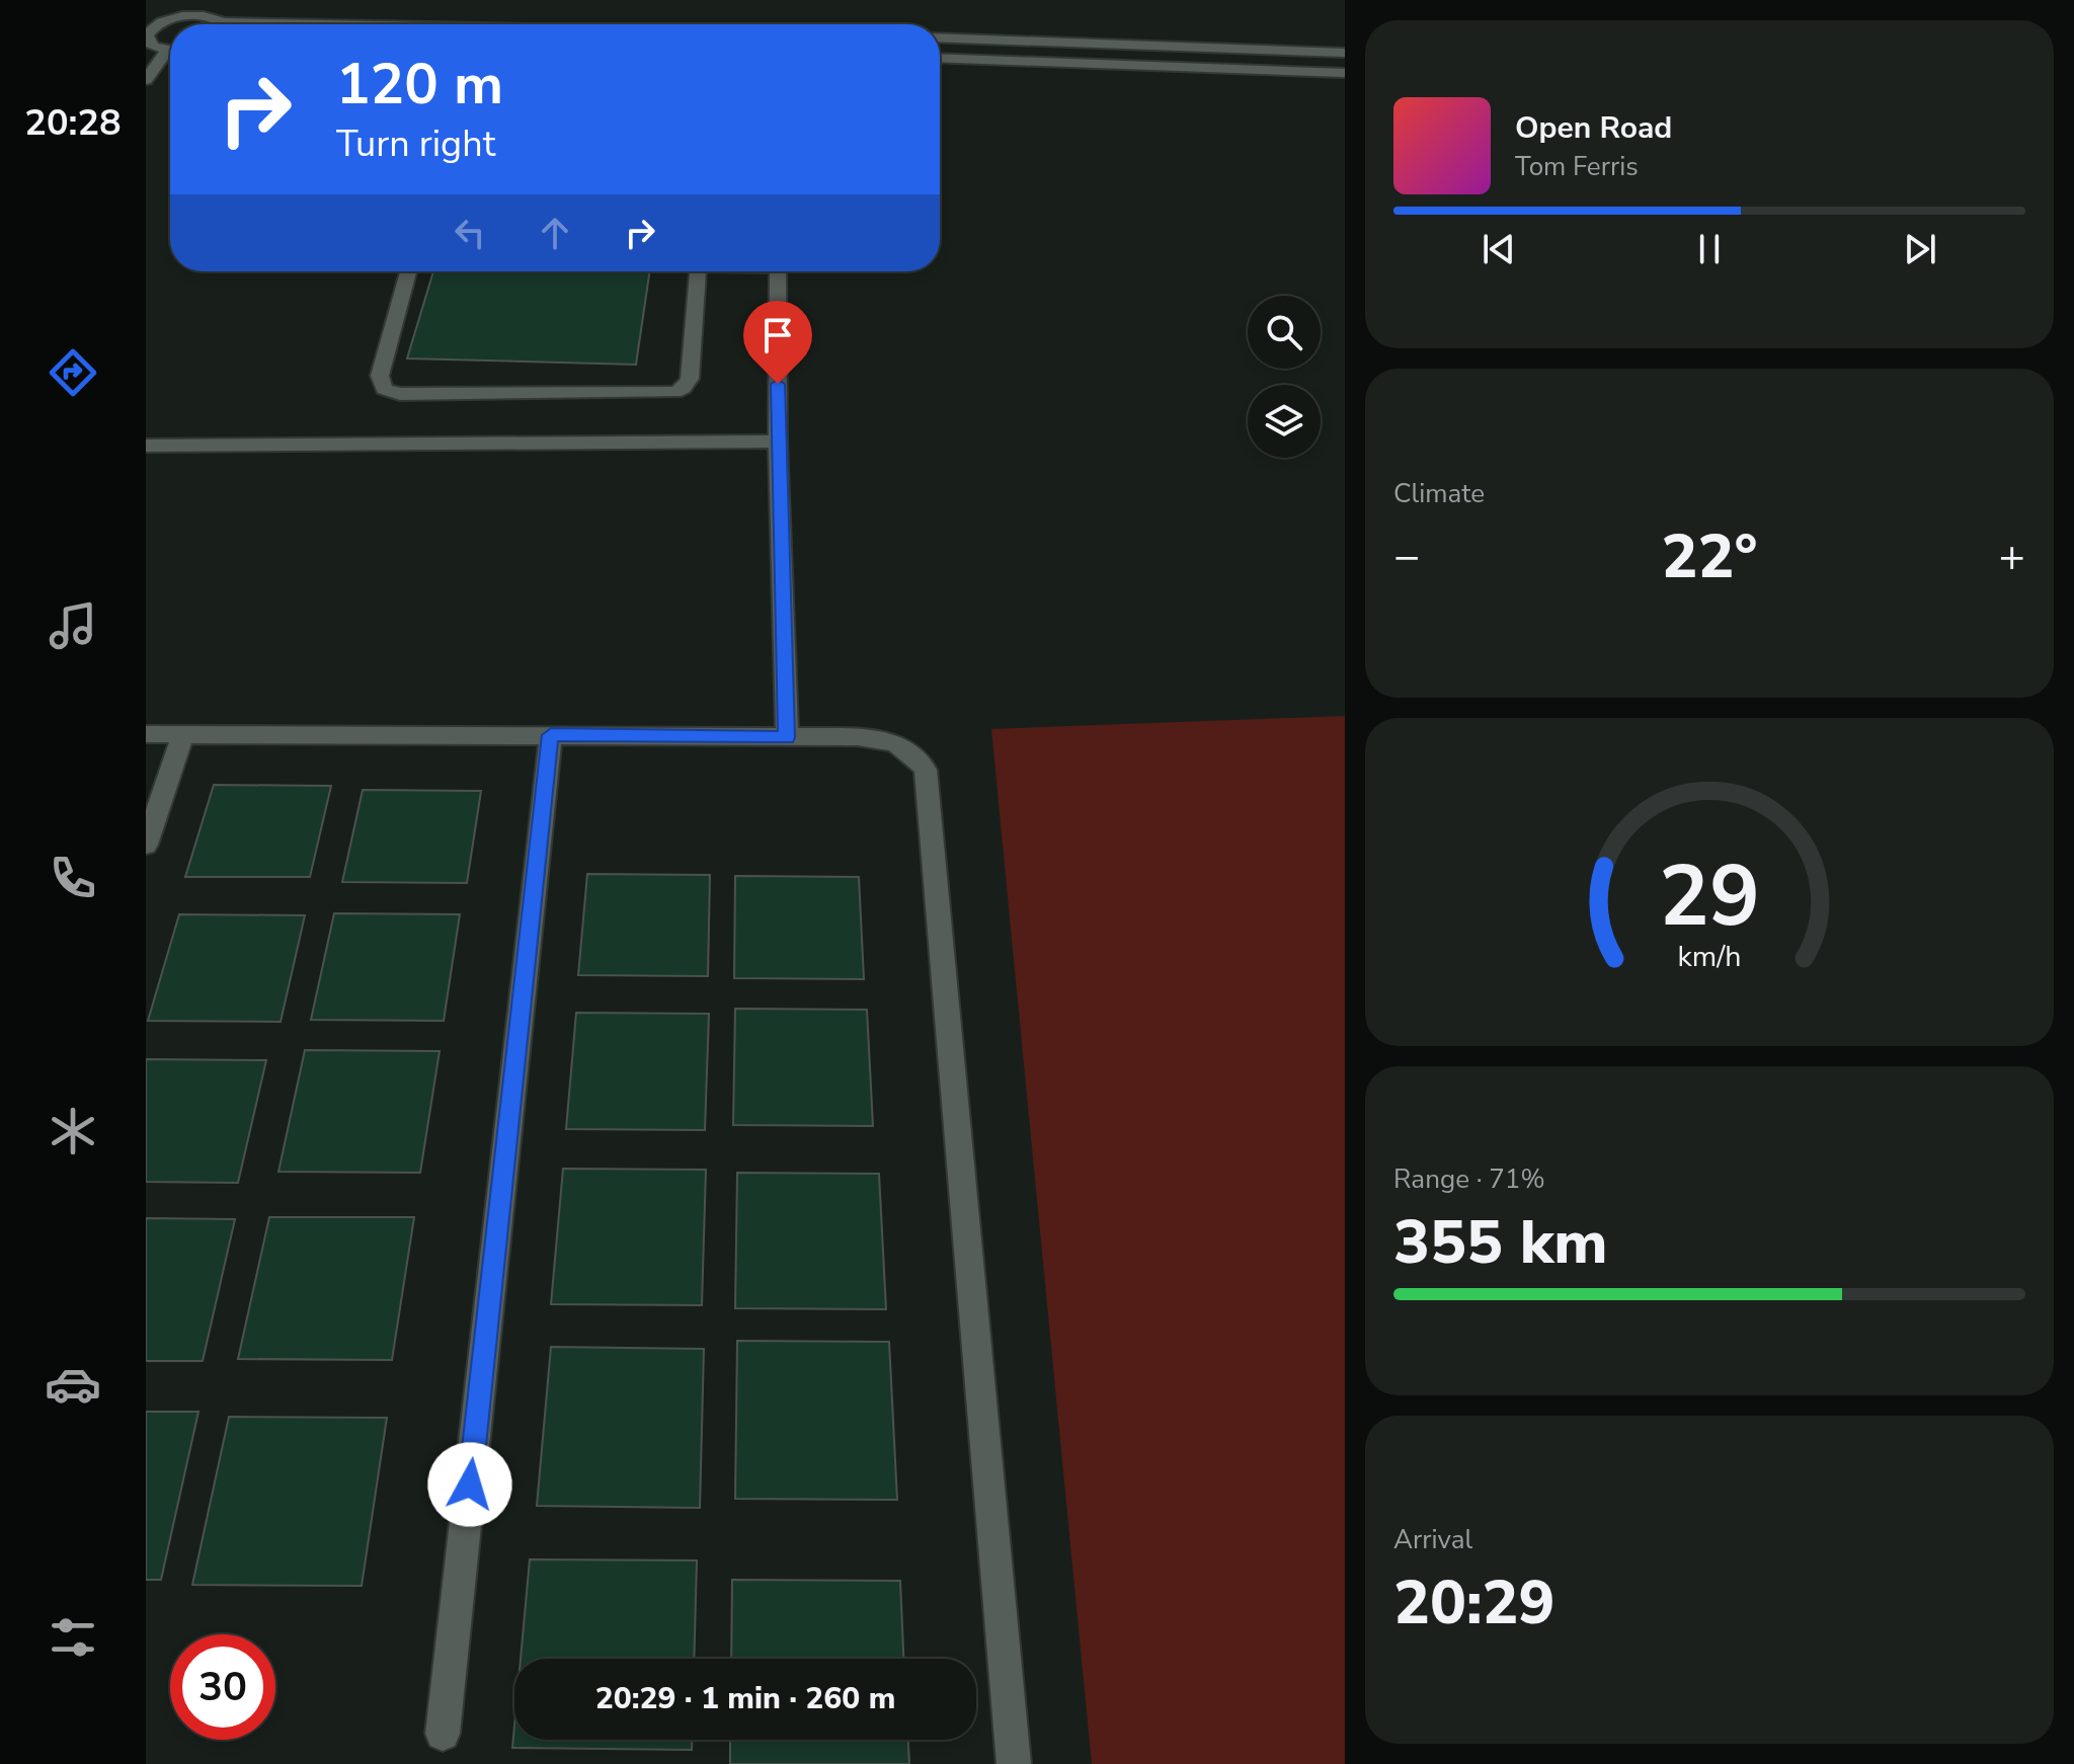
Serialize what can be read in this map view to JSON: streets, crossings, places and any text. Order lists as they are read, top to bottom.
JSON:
{
  "page": {
    "tabs": "20:28",
    "turn": ["120 m", "Turn right"],
    "song": ["Open Road", "Tom Ferris"],
    "tile": [
      "Climate",
      ["Range · 71%", "355 km"],
      ["Arrival", "20:29"]
    ],
    "heat": ["−", "22°", "+"],
    "limit": "30",
    "trip": "20:29 · 1 min · 260 m",
    "gauge": ["29", "km/h"]
  }
}
